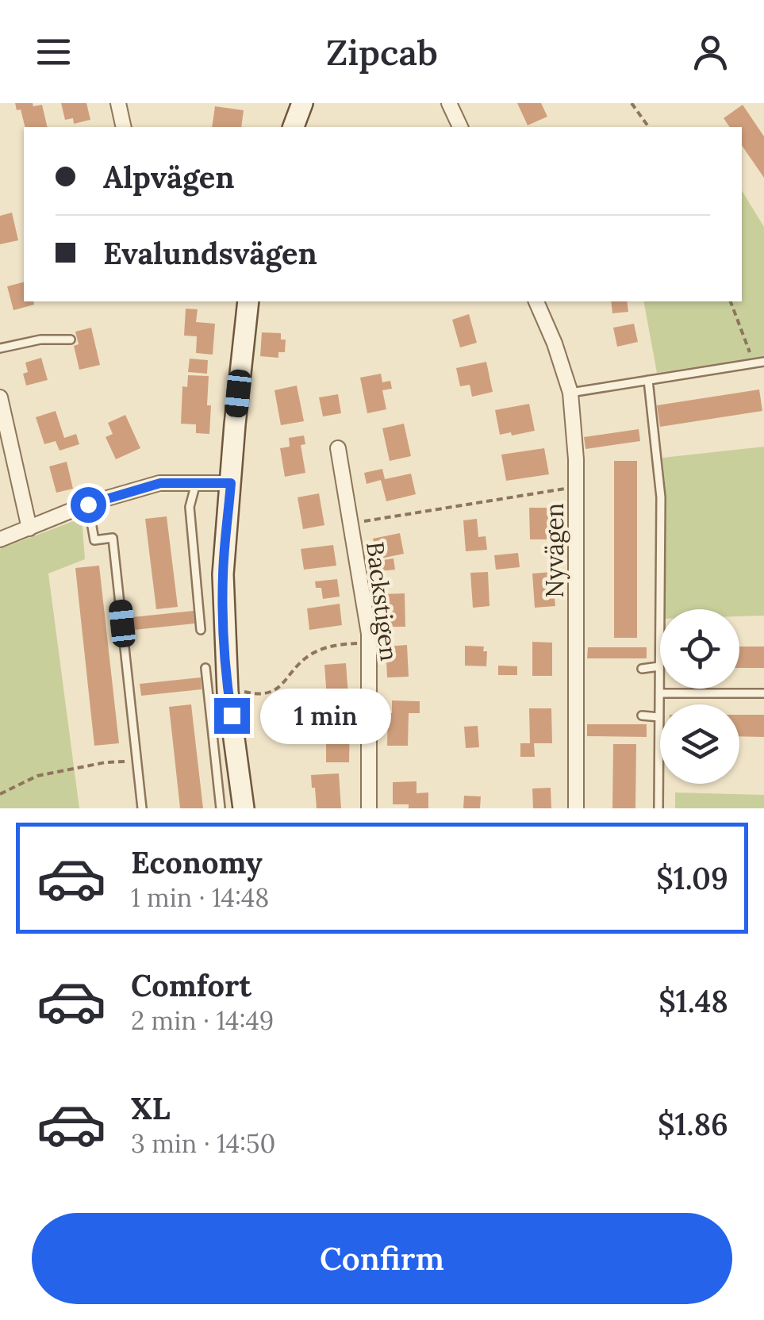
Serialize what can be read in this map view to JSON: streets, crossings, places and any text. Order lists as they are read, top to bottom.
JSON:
{
  "streets": {
    "street": ["Nyvägen", "Backstigen"]
  },
  "page": {
    "header": "Zipcab",
    "banner": ["Alpvägen", "Evalundsvägen"],
    "bubble": "1 min",
    "list": [
      {
        "name": "Economy",
        "note": "1 min · 14:48",
        "value": "$1.09"
      },
      {
        "name": "Comfort",
        "note": "2 min · 14:49",
        "value": "$1.48"
      },
      {
        "name": "XL",
        "note": "3 min · 14:50",
        "value": "$1.86"
      }
    ],
    "buttons": "Confirm"
  }
}
